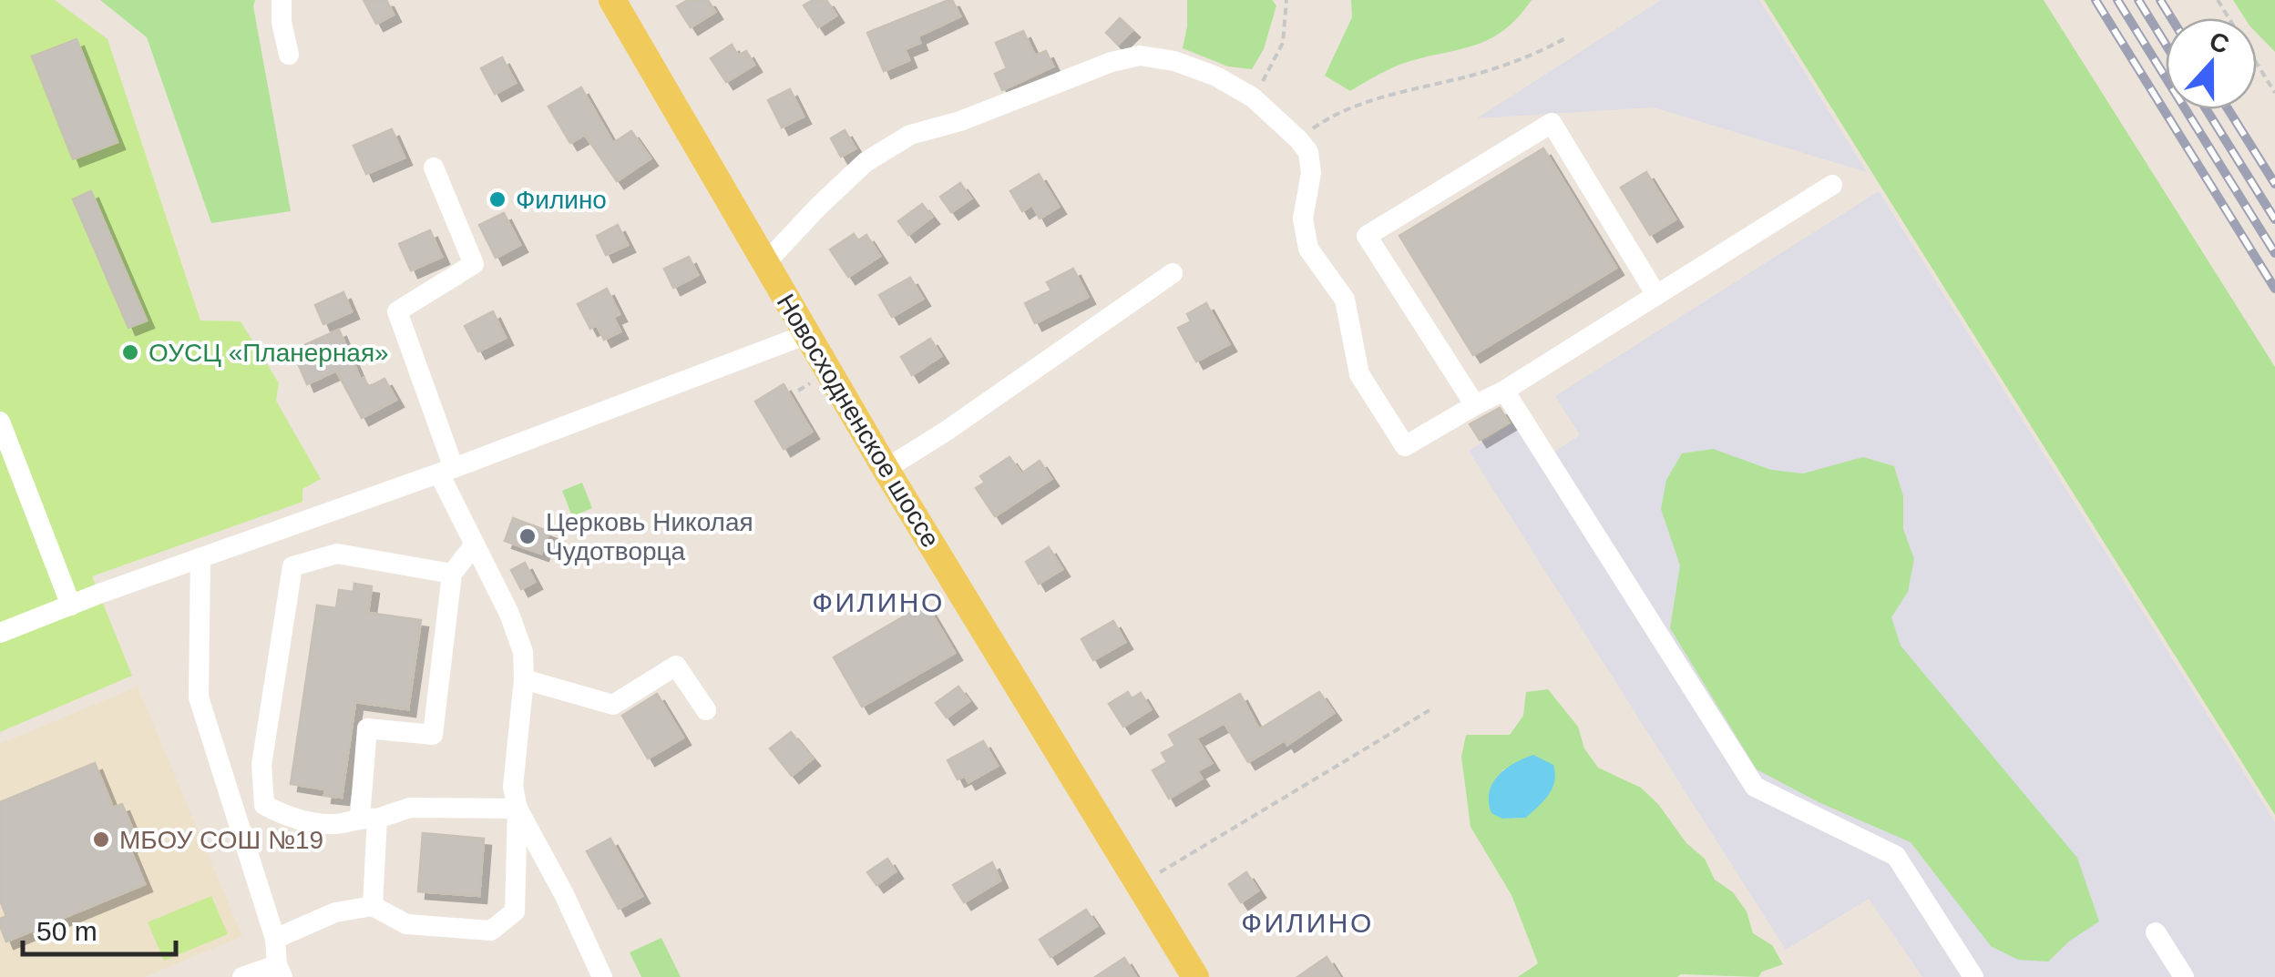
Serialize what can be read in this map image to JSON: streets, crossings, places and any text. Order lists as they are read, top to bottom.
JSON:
{
  "streets": {
    "main road": ["Новосходненское шоссе"]
  },
  "districts": ["ФИЛИНО", "ФИЛИНО"],
  "places": [
    "Филино",
    "ОУСЦ «Планерная»",
    "Церковь Николая Чудотворца",
    "МБОУ СОШ №19"
  ],
  "scale_bar": "50 m",
  "north": "top"
}
